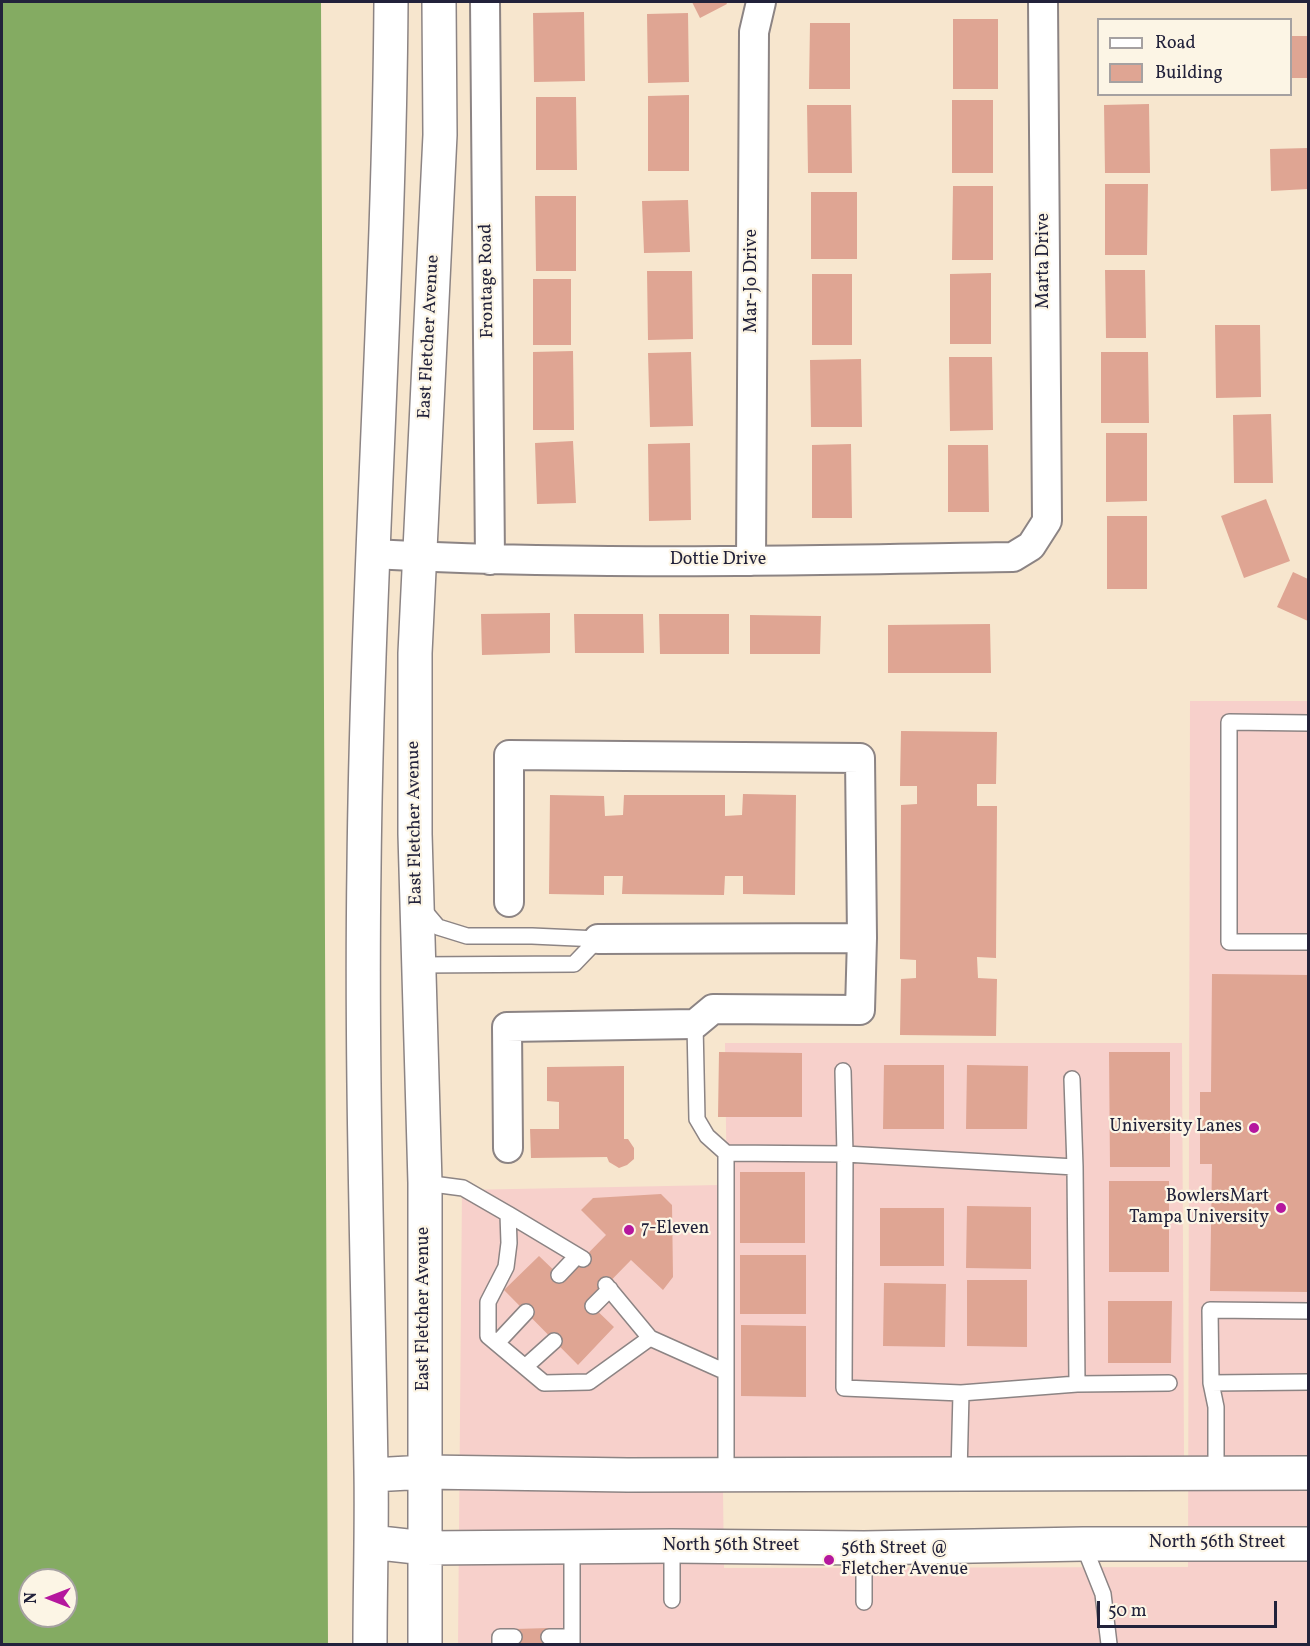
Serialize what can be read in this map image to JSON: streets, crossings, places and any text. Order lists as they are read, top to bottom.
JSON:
{
  "streets": {
    "main road": ["East Fletcher Avenue", "North 56th Street"],
    "street": [
      "Marta Drive",
      "Frontage Road",
      "Mar-Jo Drive",
      "Dottie Drive"
    ]
  },
  "crossings": [
    ["Marta Drive", "Dottie Drive"],
    ["Frontage Road", "Dottie Drive"],
    ["Mar-Jo Drive", "Dottie Drive"],
    ["East Fletcher Avenue", "Dottie Drive"],
    ["East Fletcher Avenue", "North 56th Street"]
  ],
  "places": [
    "University Lanes",
    "BowlersMart Tampa University",
    "7-Eleven",
    "56th Street @ Fletcher Avenue"
  ],
  "legend": ["Road", "Building"],
  "scale_bar": "50 m",
  "north": "left"
}
